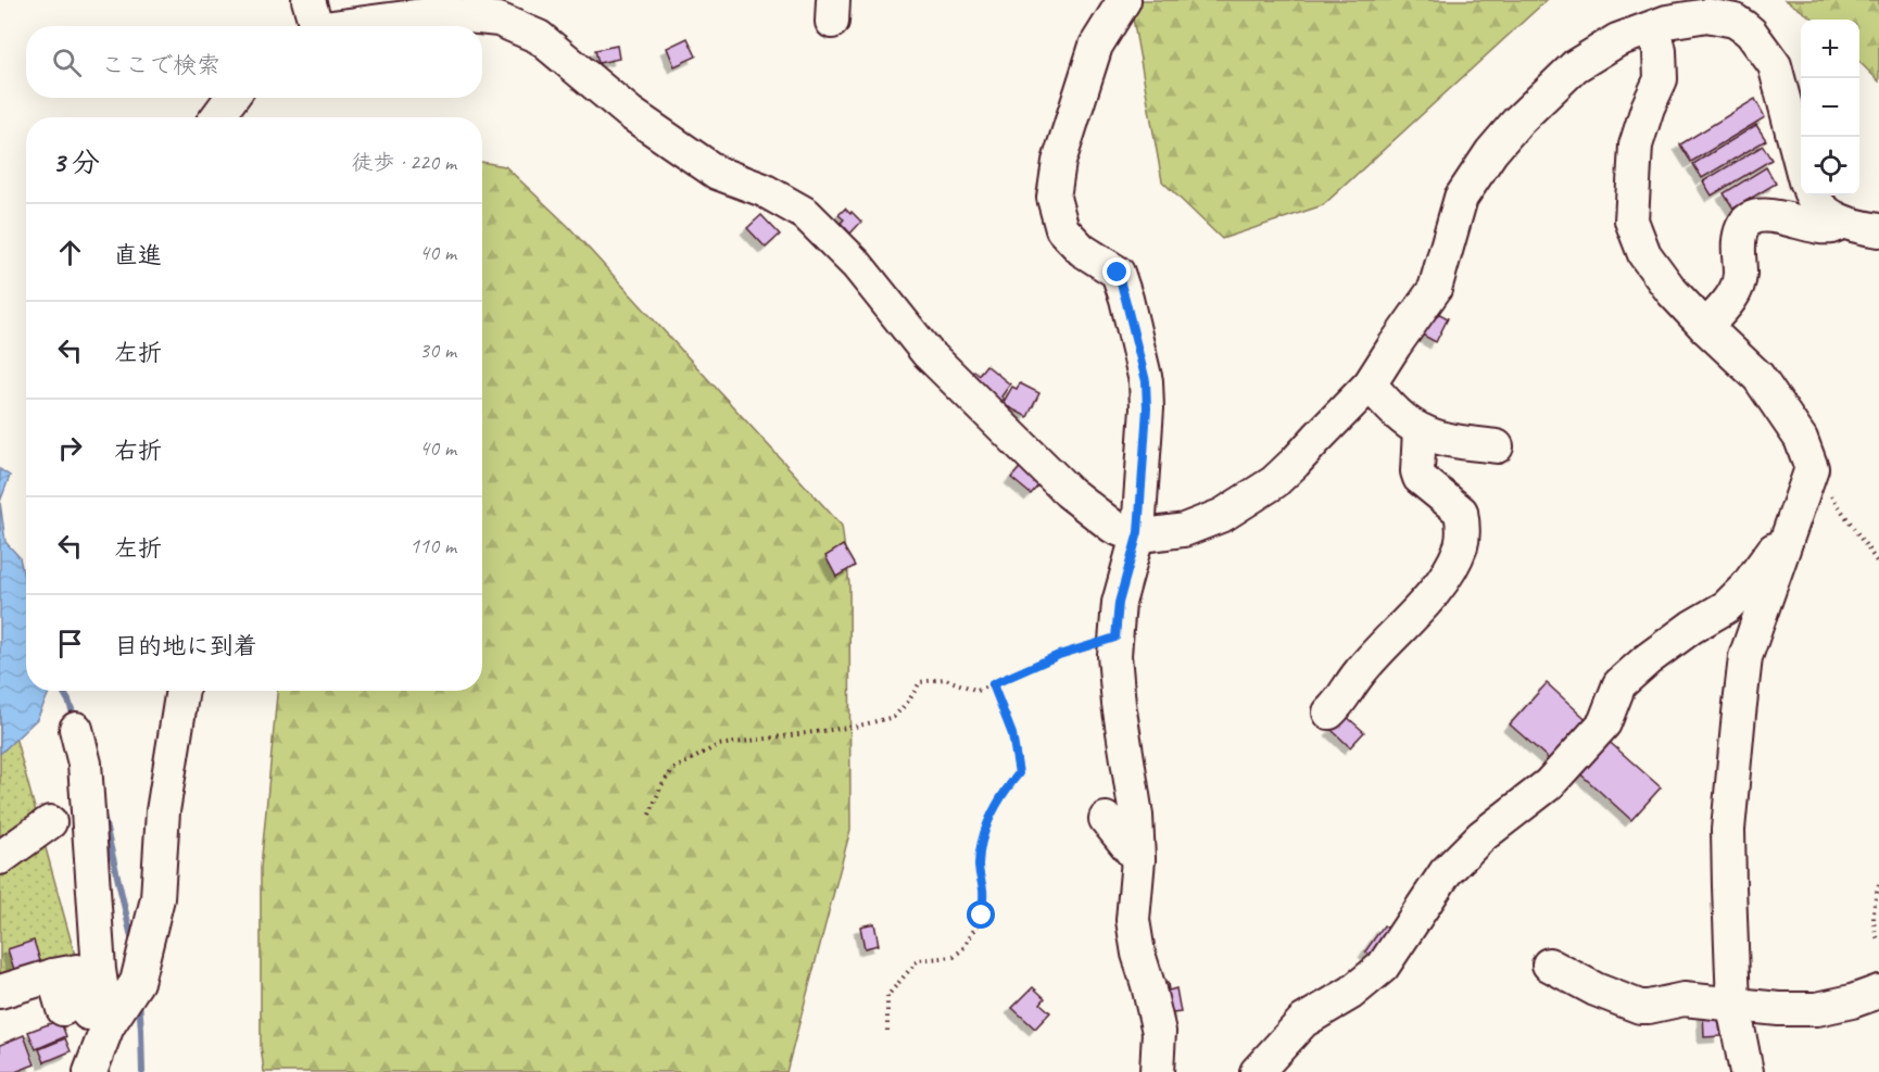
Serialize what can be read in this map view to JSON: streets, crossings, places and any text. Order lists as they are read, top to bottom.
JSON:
{
  "page": {
    "map_buttons": ["+", "−"],
    "search": "ここで検索",
    "heading": ["3 分", "徒歩 · 220 m"],
    "list": [
      ["直進", "40 m"],
      ["左折", "30 m"],
      ["右折", "40 m"],
      ["左折", "110 m"],
      "目的地に到着"
    ]
  }
}
